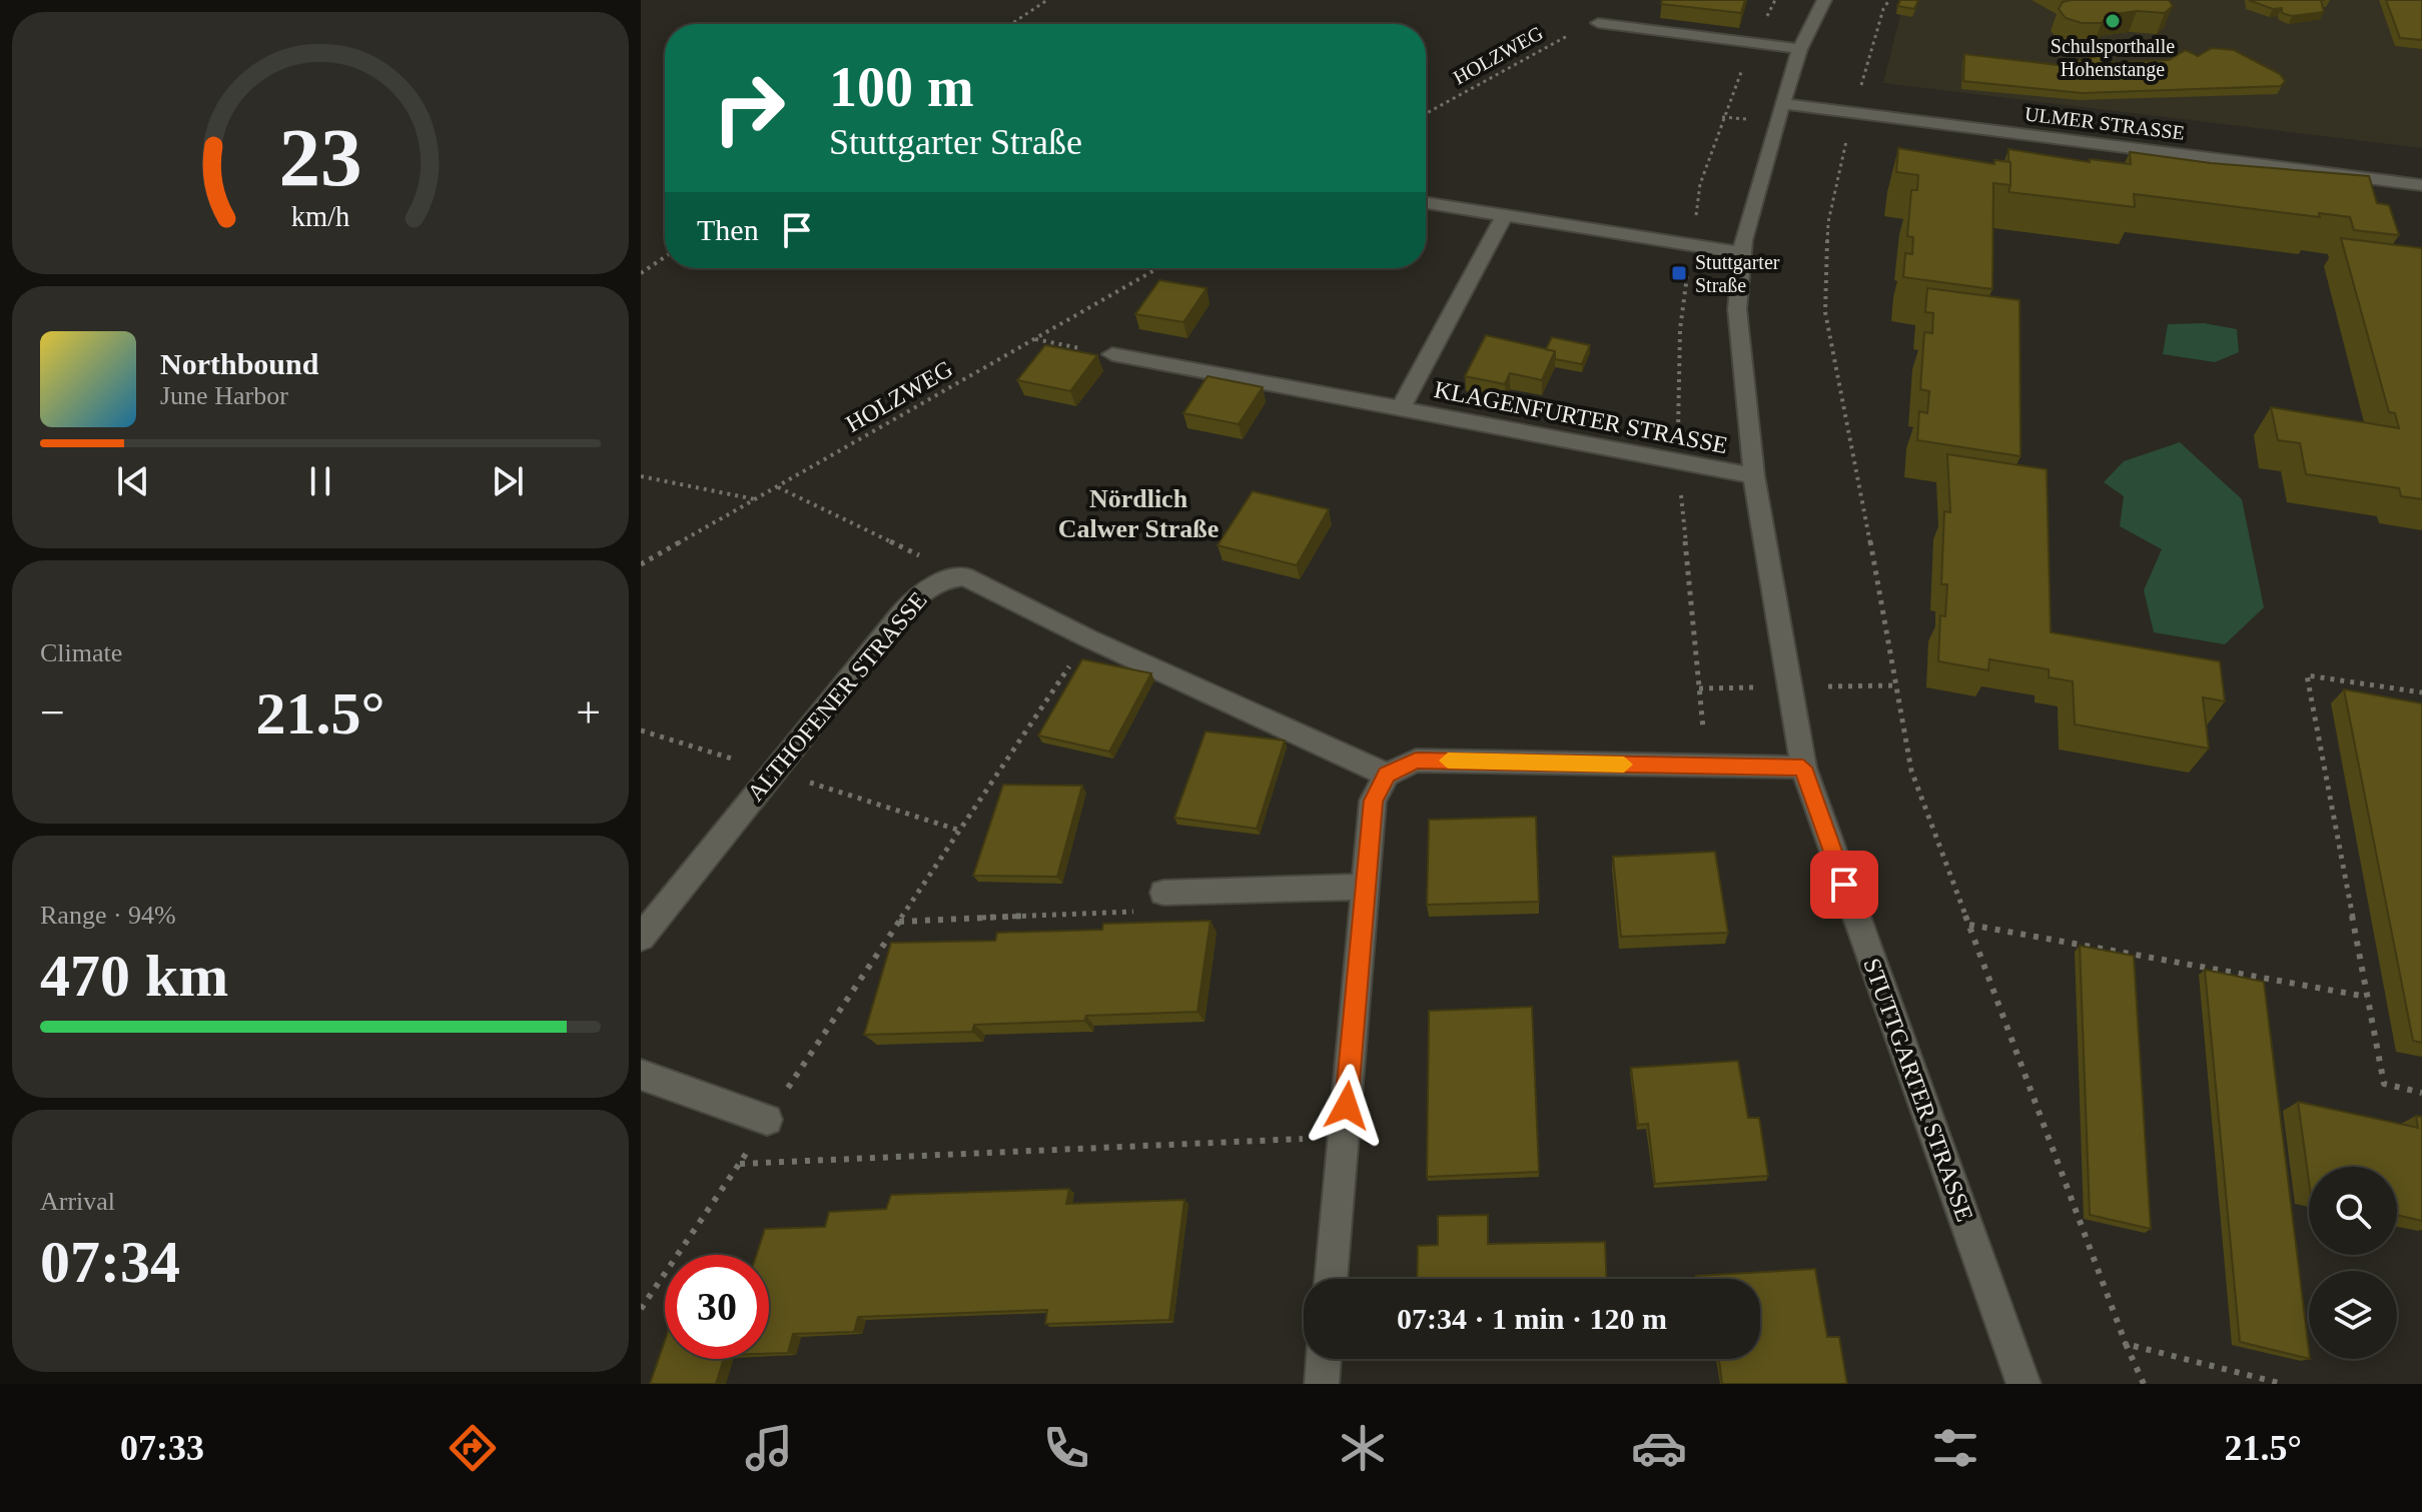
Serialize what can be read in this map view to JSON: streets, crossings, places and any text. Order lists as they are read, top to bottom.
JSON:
{
  "streets": {
    "street": [
      "ULMER STRASSE",
      "KLAGENFURTER STRASSE",
      "ALTHOFENER STRASSE",
      "STUTTGARTER STRASSE"
    ],
    "path": ["HOLZWEG"]
  },
  "crossings": [
    ["ULMER STRASSE", "STUTTGARTER STRASSE"],
    ["KLAGENFURTER STRASSE", "STUTTGARTER STRASSE"]
  ],
  "districts": ["Nördlich Calwer Straße"],
  "places": {
    "other": ["Schulsporthalle Hohenstange"],
    "transit": ["Stuttgarter Straße"]
  },
  "page": {
    "turn": ["100 m", "Stuttgarter Straße"],
    "then": "Then",
    "song": ["Northbound", "June Harbor"],
    "tile": [
      "Climate",
      ["Range · 94%", "470 km"],
      ["Arrival", "07:34"]
    ],
    "heat": ["−", "21.5°", "+"],
    "limit": "30",
    "trip": "07:34 · 1 min · 120 m",
    "tabs": ["07:33", "21.5°"],
    "gauge": ["23", "km/h"]
  }
}
